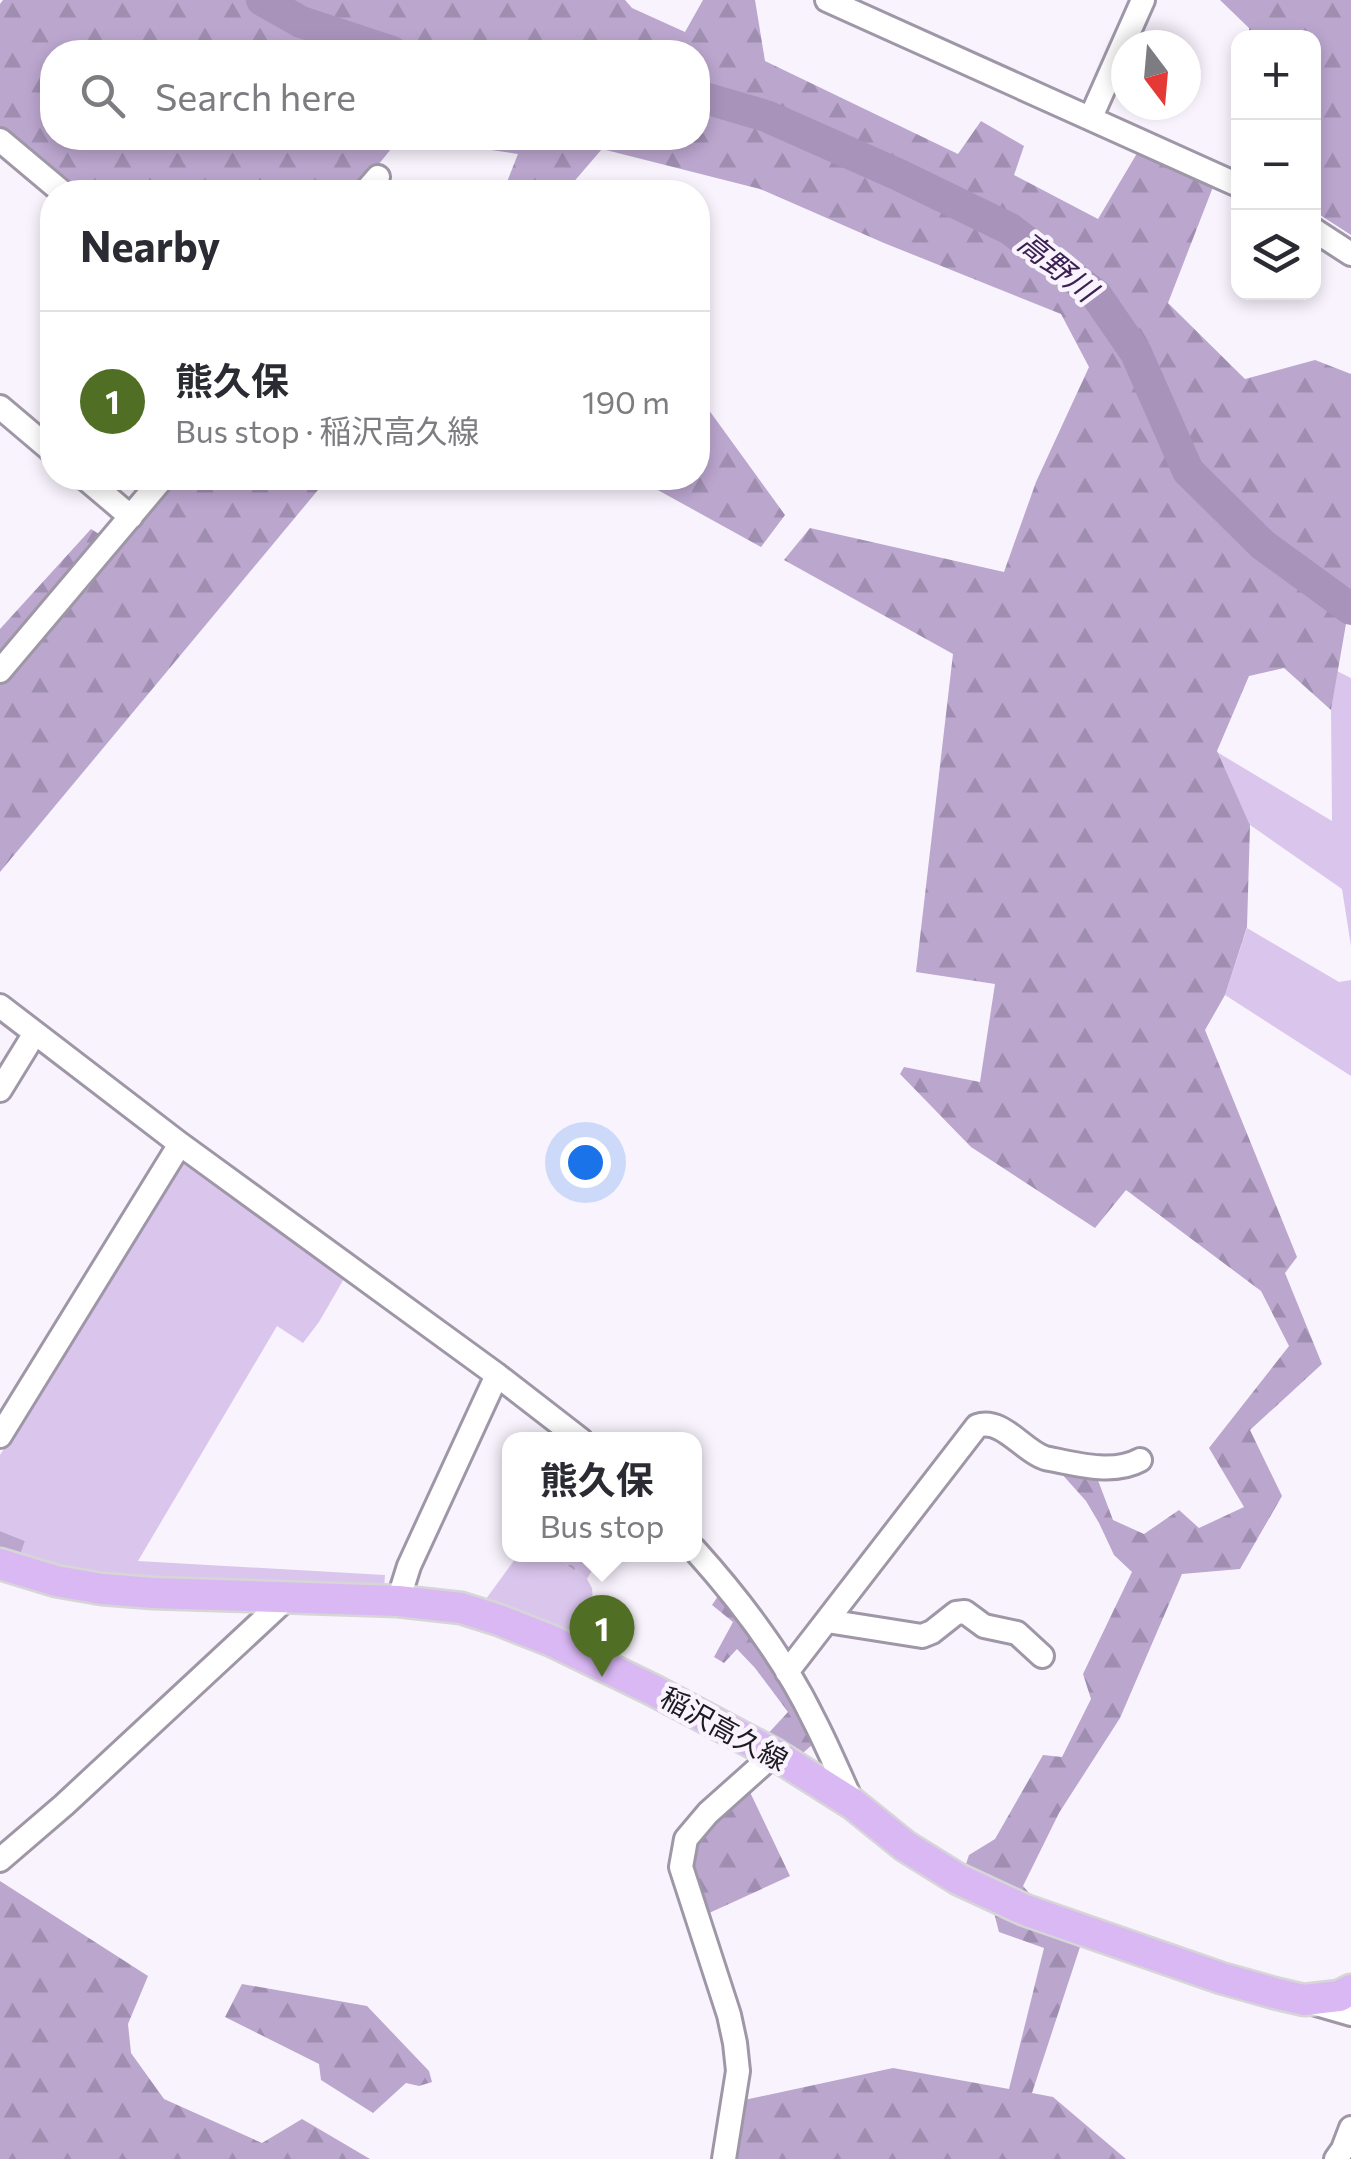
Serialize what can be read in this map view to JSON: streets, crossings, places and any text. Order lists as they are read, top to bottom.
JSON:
{
  "streets": {
    "main road": ["稲沢高久線"]
  },
  "water": ["高野川"],
  "north": "bottom",
  "page": {
    "map_buttons": ["+", "−"],
    "search": "Search here",
    "heading": "Nearby",
    "list": [
      {
        "mark": "1",
        "name": "熊久保",
        "note": "Bus stop · 稲沢高久線",
        "value": "190 m"
      }
    ],
    "popup": ["熊久保", "Bus stop"],
    "pins": "1"
  }
}
